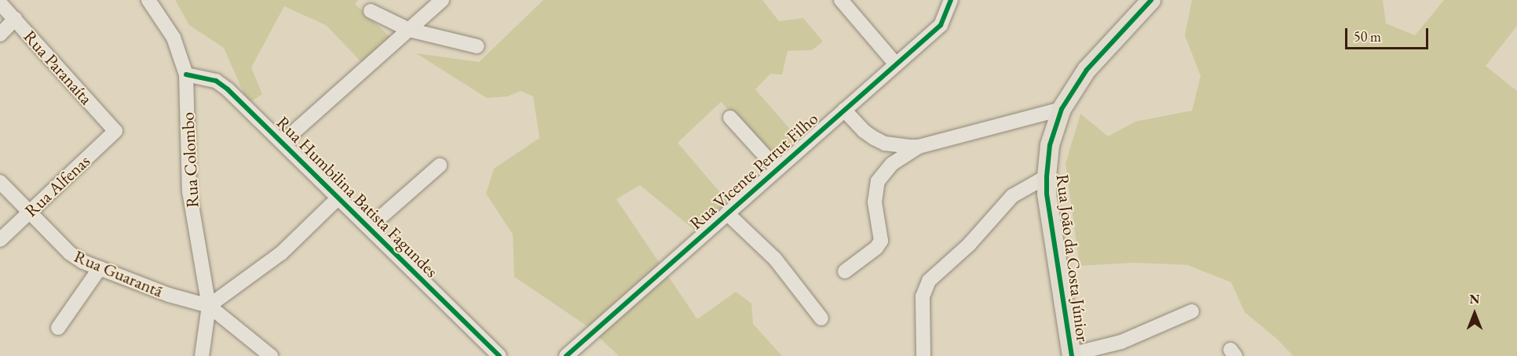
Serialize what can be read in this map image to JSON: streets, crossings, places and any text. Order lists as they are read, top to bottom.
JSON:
{
  "streets": {
    "main road": ["Rua João da Costa Júnior"],
    "street": [
      "Rua Paranaíta",
      "Rua Colombo",
      "Rua Vicente Perrut Filho",
      "Rua Alfenas",
      "Rua Humbilina Batista Fagundes",
      "Rua Guarantã"
    ]
  },
  "crossings": [
    ["Rua Paranaíta", "Rua Alfenas"],
    ["Rua Colombo", "Rua Humbilina Batista Fagundes"],
    ["Rua Colombo", "Rua Guarantã"],
    ["Rua Alfenas", "Rua Guarantã"]
  ],
  "scale_bar": "50 m",
  "north": "top"
}
